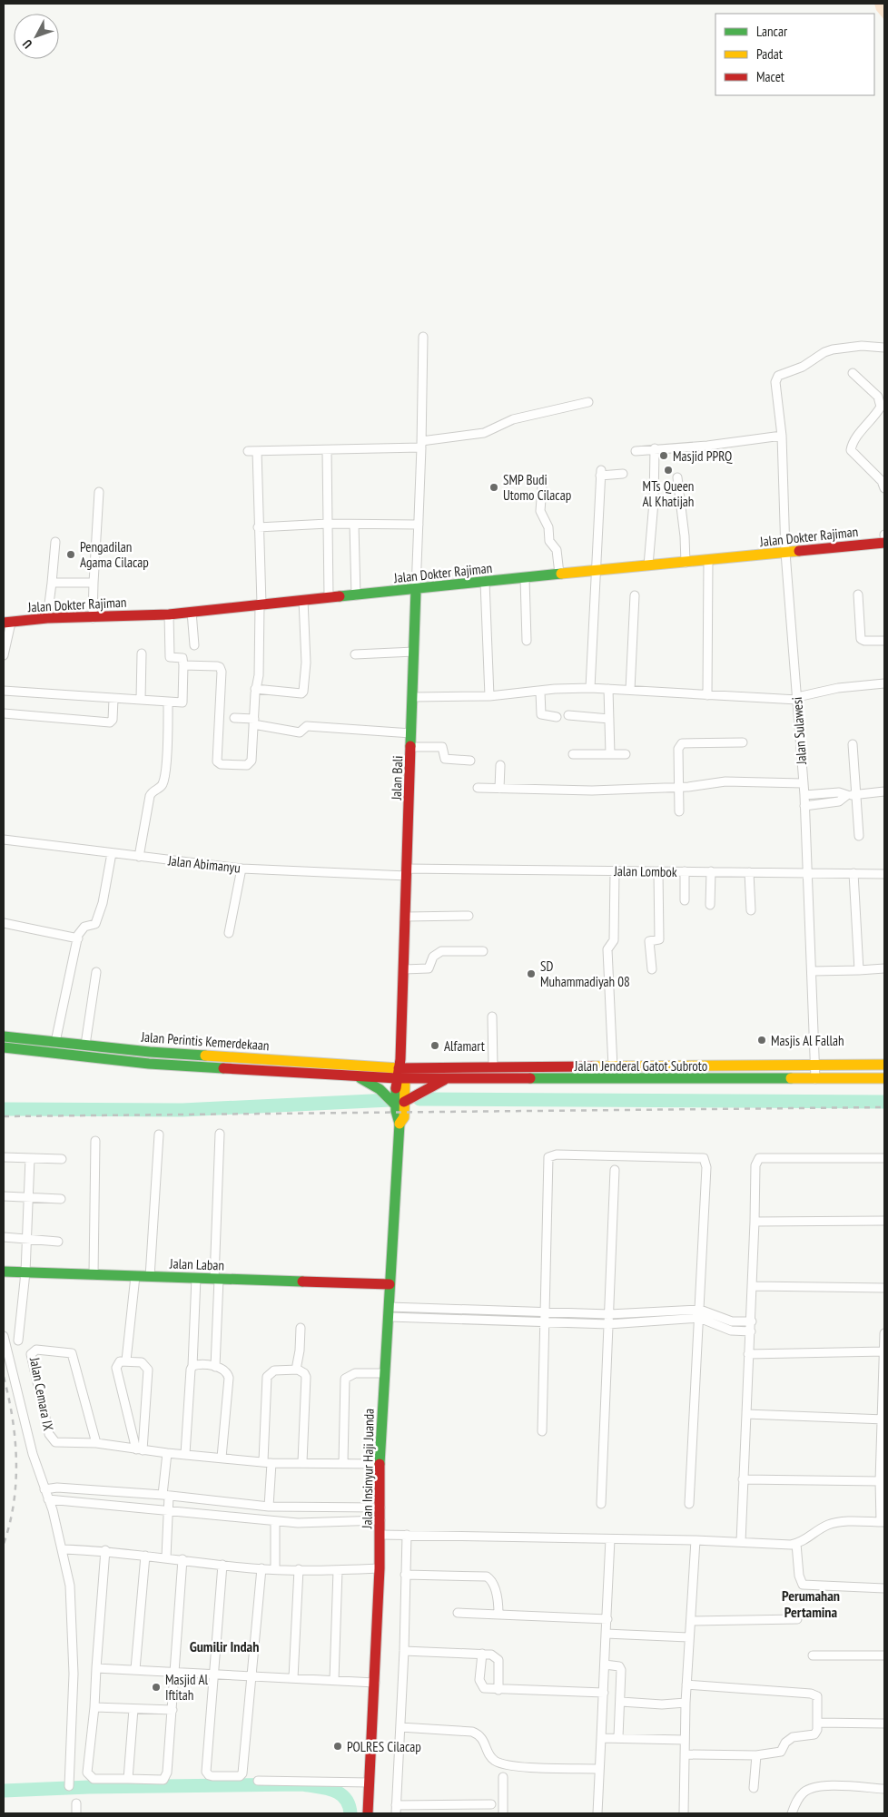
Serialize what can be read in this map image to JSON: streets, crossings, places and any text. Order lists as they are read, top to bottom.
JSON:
{
  "streets": {
    "street": [
      "Jalan Dokter Rajiman",
      "Jalan Sulawesi",
      "Jalan Bali",
      "Jalan Abimanyu",
      "Jalan Lombok",
      "Jalan Perintis Kemerdekaan",
      "Jalan Jenderal Gatot Subroto",
      "Jalan Laban",
      "Jalan Cemara IX",
      "Jalan Insinyur Haji Juanda"
    ]
  },
  "crossings": [
    ["Jalan Dokter Rajiman", "Jalan Sulawesi"],
    ["Jalan Dokter Rajiman", "Jalan Bali"],
    ["Jalan Sulawesi", "Jalan Lombok"],
    ["Jalan Sulawesi", "Jalan Jenderal Gatot Subroto"],
    ["Jalan Bali", "Jalan Abimanyu"],
    ["Jalan Bali", "Jalan Lombok"],
    ["Jalan Bali", "Jalan Perintis Kemerdekaan"],
    ["Jalan Bali", "Jalan Jenderal Gatot Subroto"],
    ["Jalan Bali", "Jalan Insinyur Haji Juanda"],
    ["Jalan Abimanyu", "Jalan Lombok"],
    ["Jalan Perintis Kemerdekaan", "Jalan Jenderal Gatot Subroto"],
    ["Jalan Perintis Kemerdekaan", "Jalan Insinyur Haji Juanda"],
    ["Jalan Jenderal Gatot Subroto", "Jalan Insinyur Haji Juanda"],
    ["Jalan Laban", "Jalan Insinyur Haji Juanda"]
  ],
  "districts": ["Perumahan Pertamina", "Gumilir Indah"],
  "places": [
    "Masjid PPRQ",
    "MTs Queen Al Khatijah",
    "SMP Budi Utomo Cilacap",
    "Pengadilan Agama Cilacap",
    "SD Muhammadiyah 08",
    "Masjis Al Fallah",
    "Alfamart",
    "Masjid Al Iftitah",
    "POLRES Cilacap"
  ],
  "legend": ["Lancar", "Padat", "Macet"],
  "north": "bottom left"
}
